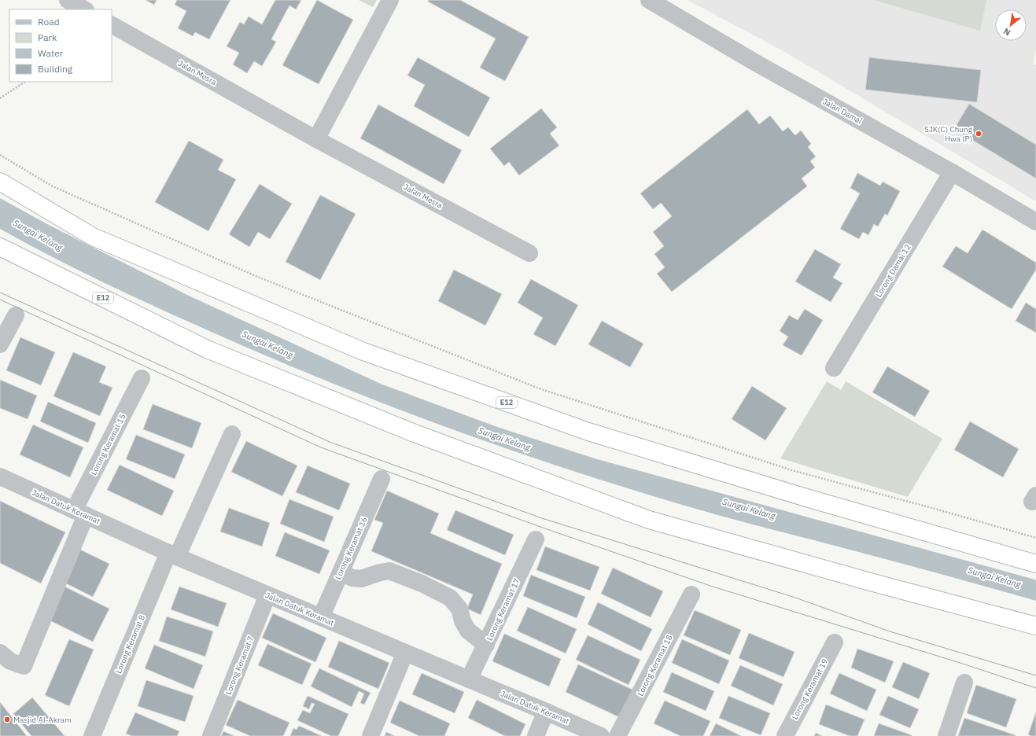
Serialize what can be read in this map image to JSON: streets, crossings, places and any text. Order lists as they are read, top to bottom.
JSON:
{
  "streets": {
    "highway": ["E12"],
    "street": [
      "Jalan Mesra",
      "Jalan Damai",
      "Lorong Damai 12",
      "Lorong Keramat 15",
      "Jalan Datuk Keramat",
      "Lorong Keramat 16",
      "Lorong Keramat 17",
      "Lorong Keramat 8",
      "Lorong Keramat 7",
      "Lorong Keramat 18",
      "Lorong Keramat 19"
    ]
  },
  "crossings": [
    ["Jalan Damai", "Lorong Damai 12"],
    ["Lorong Keramat 15", "Jalan Datuk Keramat"],
    ["Jalan Datuk Keramat", "Lorong Keramat 16"],
    ["Jalan Datuk Keramat", "Lorong Keramat 17"],
    ["Jalan Datuk Keramat", "Lorong Keramat 8"],
    ["Jalan Datuk Keramat", "Lorong Keramat 7"]
  ],
  "water": ["Sungai Kelang"],
  "places": ["SJK(C) Chung Hwa (P)", "Masjid Al-Akram"],
  "legend": [
    "Road",
    "Park",
    "Water",
    "Building"
  ],
  "north": "bottom left"
}
